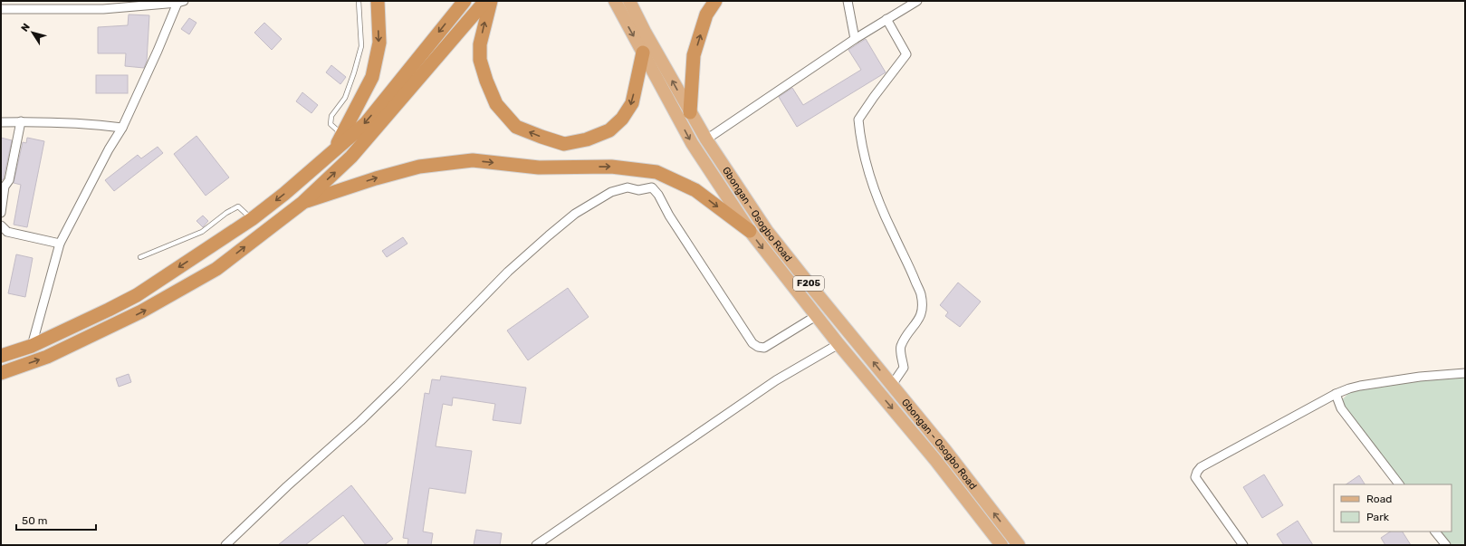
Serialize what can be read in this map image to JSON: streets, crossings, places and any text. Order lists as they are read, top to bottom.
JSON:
{
  "streets": {
    "main road": ["Gbongan - Osogbo Road", "F205"]
  },
  "legend": ["Road", "Park"],
  "scale_bar": "50 m",
  "north": "top left"
}
